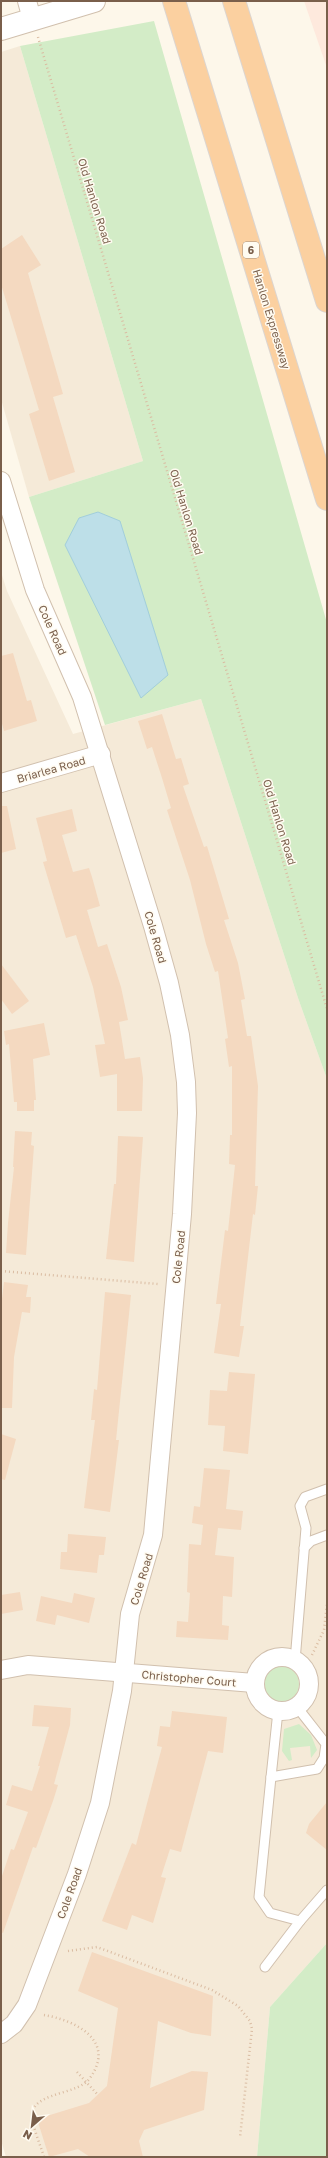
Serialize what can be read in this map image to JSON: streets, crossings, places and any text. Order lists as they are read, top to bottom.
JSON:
{
  "streets": {
    "highway": ["6", "Hanlon Expressway"],
    "street": ["Cole Road", "Briarlea Road", "Christopher Court"],
    "path": ["Old Hanlon Road"]
  },
  "crossings": [
    ["Cole Road", "Briarlea Road"],
    ["Cole Road", "Christopher Court"]
  ],
  "north": "bottom left"
}
